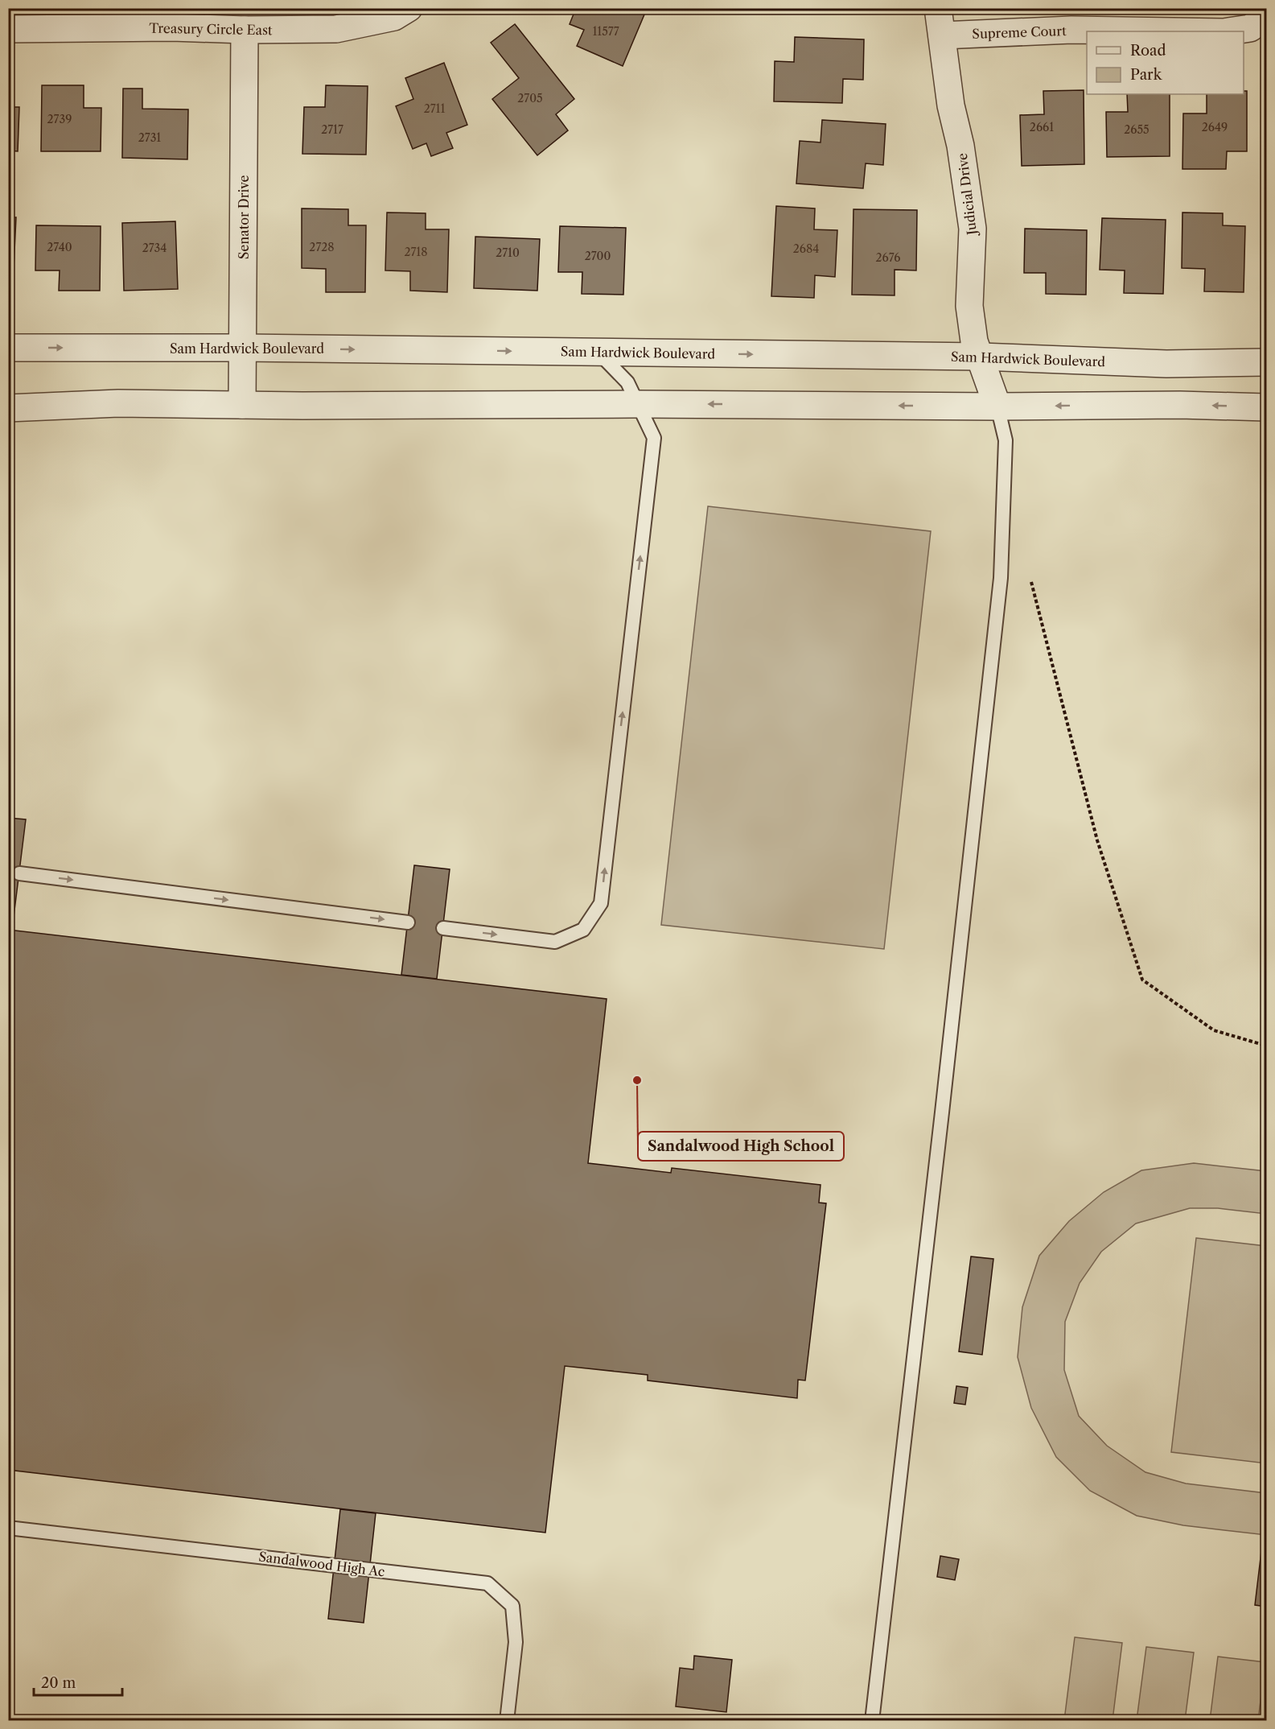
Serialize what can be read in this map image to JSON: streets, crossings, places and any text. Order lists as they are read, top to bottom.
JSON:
{
  "streets": {
    "street": [
      "Treasury Circle East",
      "Supreme Court",
      "Judicial Drive",
      "Senator Drive",
      "Sam Hardwick Boulevard"
    ],
    "lane": ["Sandalwood High Ac"]
  },
  "crossings": [
    ["Treasury Circle East", "Senator Drive"],
    ["Supreme Court", "Judicial Drive"],
    ["Judicial Drive", "Sam Hardwick Boulevard"],
    ["Senator Drive", "Sam Hardwick Boulevard"]
  ],
  "places": ["Sandalwood High School"],
  "house_numbers": [
    "11577",
    "2705",
    "2711",
    "2739",
    "2661",
    "2649",
    "2717",
    "2655",
    "2731",
    "2740",
    "2728",
    "2734",
    "2684",
    "2718",
    "2710",
    "2700",
    "2676"
  ],
  "legend": ["Road", "Park"],
  "scale_bar": "20 m"
}
